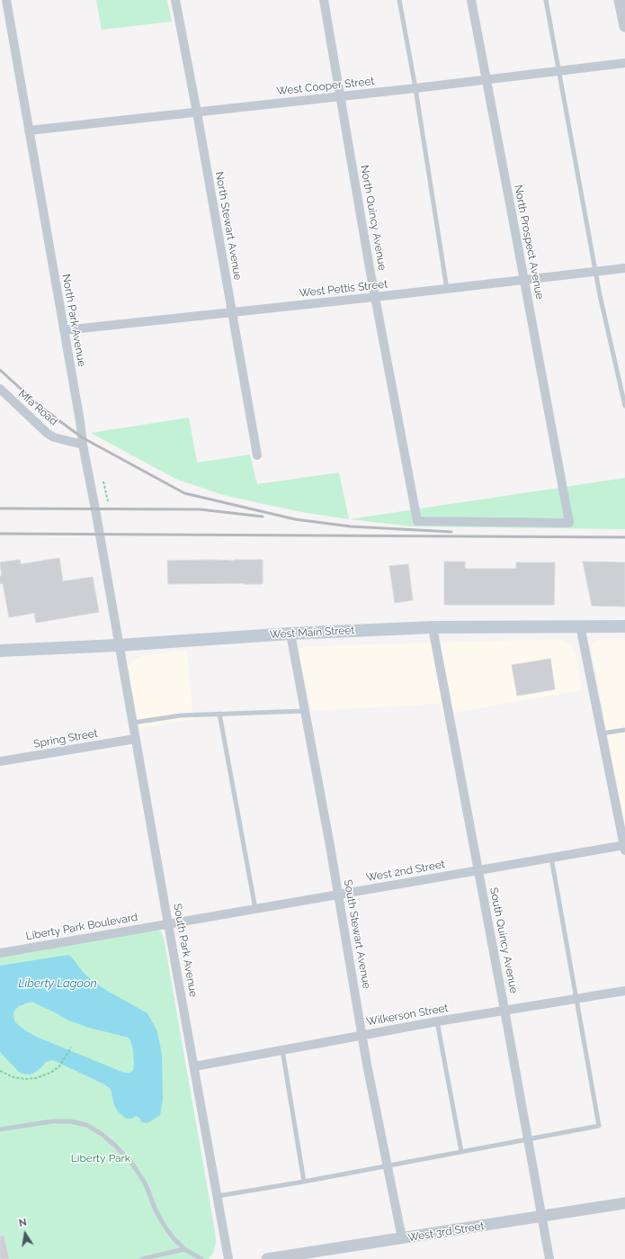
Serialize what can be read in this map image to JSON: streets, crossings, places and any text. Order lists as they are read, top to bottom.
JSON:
{
  "streets": {
    "main road": ["West Main Street"],
    "street": [
      "West Cooper Street",
      "North Quincy Avenue",
      "North Stewart Avenue",
      "North Prospect Avenue",
      "West Pettis Street",
      "North Park Avenue",
      "Mfa Road",
      "Spring Street",
      "West 2nd Street",
      "Liberty Park Boulevard",
      "South Stewart Avenue",
      "South Quincy Avenue",
      "South Park Avenue",
      "Wilkerson Street",
      "West 3rd Street"
    ]
  },
  "crossings": [
    ["West Cooper Street", "North Quincy Avenue"],
    ["West Cooper Street", "North Stewart Avenue"],
    ["West Cooper Street", "North Prospect Avenue"],
    ["West Cooper Street", "North Park Avenue"],
    ["North Quincy Avenue", "North Prospect Avenue"],
    ["North Quincy Avenue", "West Pettis Street"],
    ["North Stewart Avenue", "West Pettis Street"],
    ["North Prospect Avenue", "West Pettis Street"],
    ["West Pettis Street", "North Park Avenue"],
    ["North Park Avenue", "Mfa Road"],
    ["North Park Avenue", "West Main Street"],
    ["North Park Avenue", "South Park Avenue"],
    ["West Main Street", "South Stewart Avenue"],
    ["West Main Street", "South Quincy Avenue"],
    ["West Main Street", "South Park Avenue"],
    ["Spring Street", "South Park Avenue"],
    ["West 2nd Street", "Liberty Park Boulevard"],
    ["West 2nd Street", "South Stewart Avenue"],
    ["West 2nd Street", "South Quincy Avenue"],
    ["West 2nd Street", "South Park Avenue"],
    ["Liberty Park Boulevard", "South Park Avenue"],
    ["South Stewart Avenue", "Wilkerson Street"],
    ["South Stewart Avenue", "West 3rd Street"],
    ["South Quincy Avenue", "Wilkerson Street"],
    ["South Quincy Avenue", "West 3rd Street"],
    ["South Park Avenue", "Wilkerson Street"]
  ],
  "water": ["Liberty Lagoon"],
  "parks": ["Liberty Park"],
  "north": "top"
}
